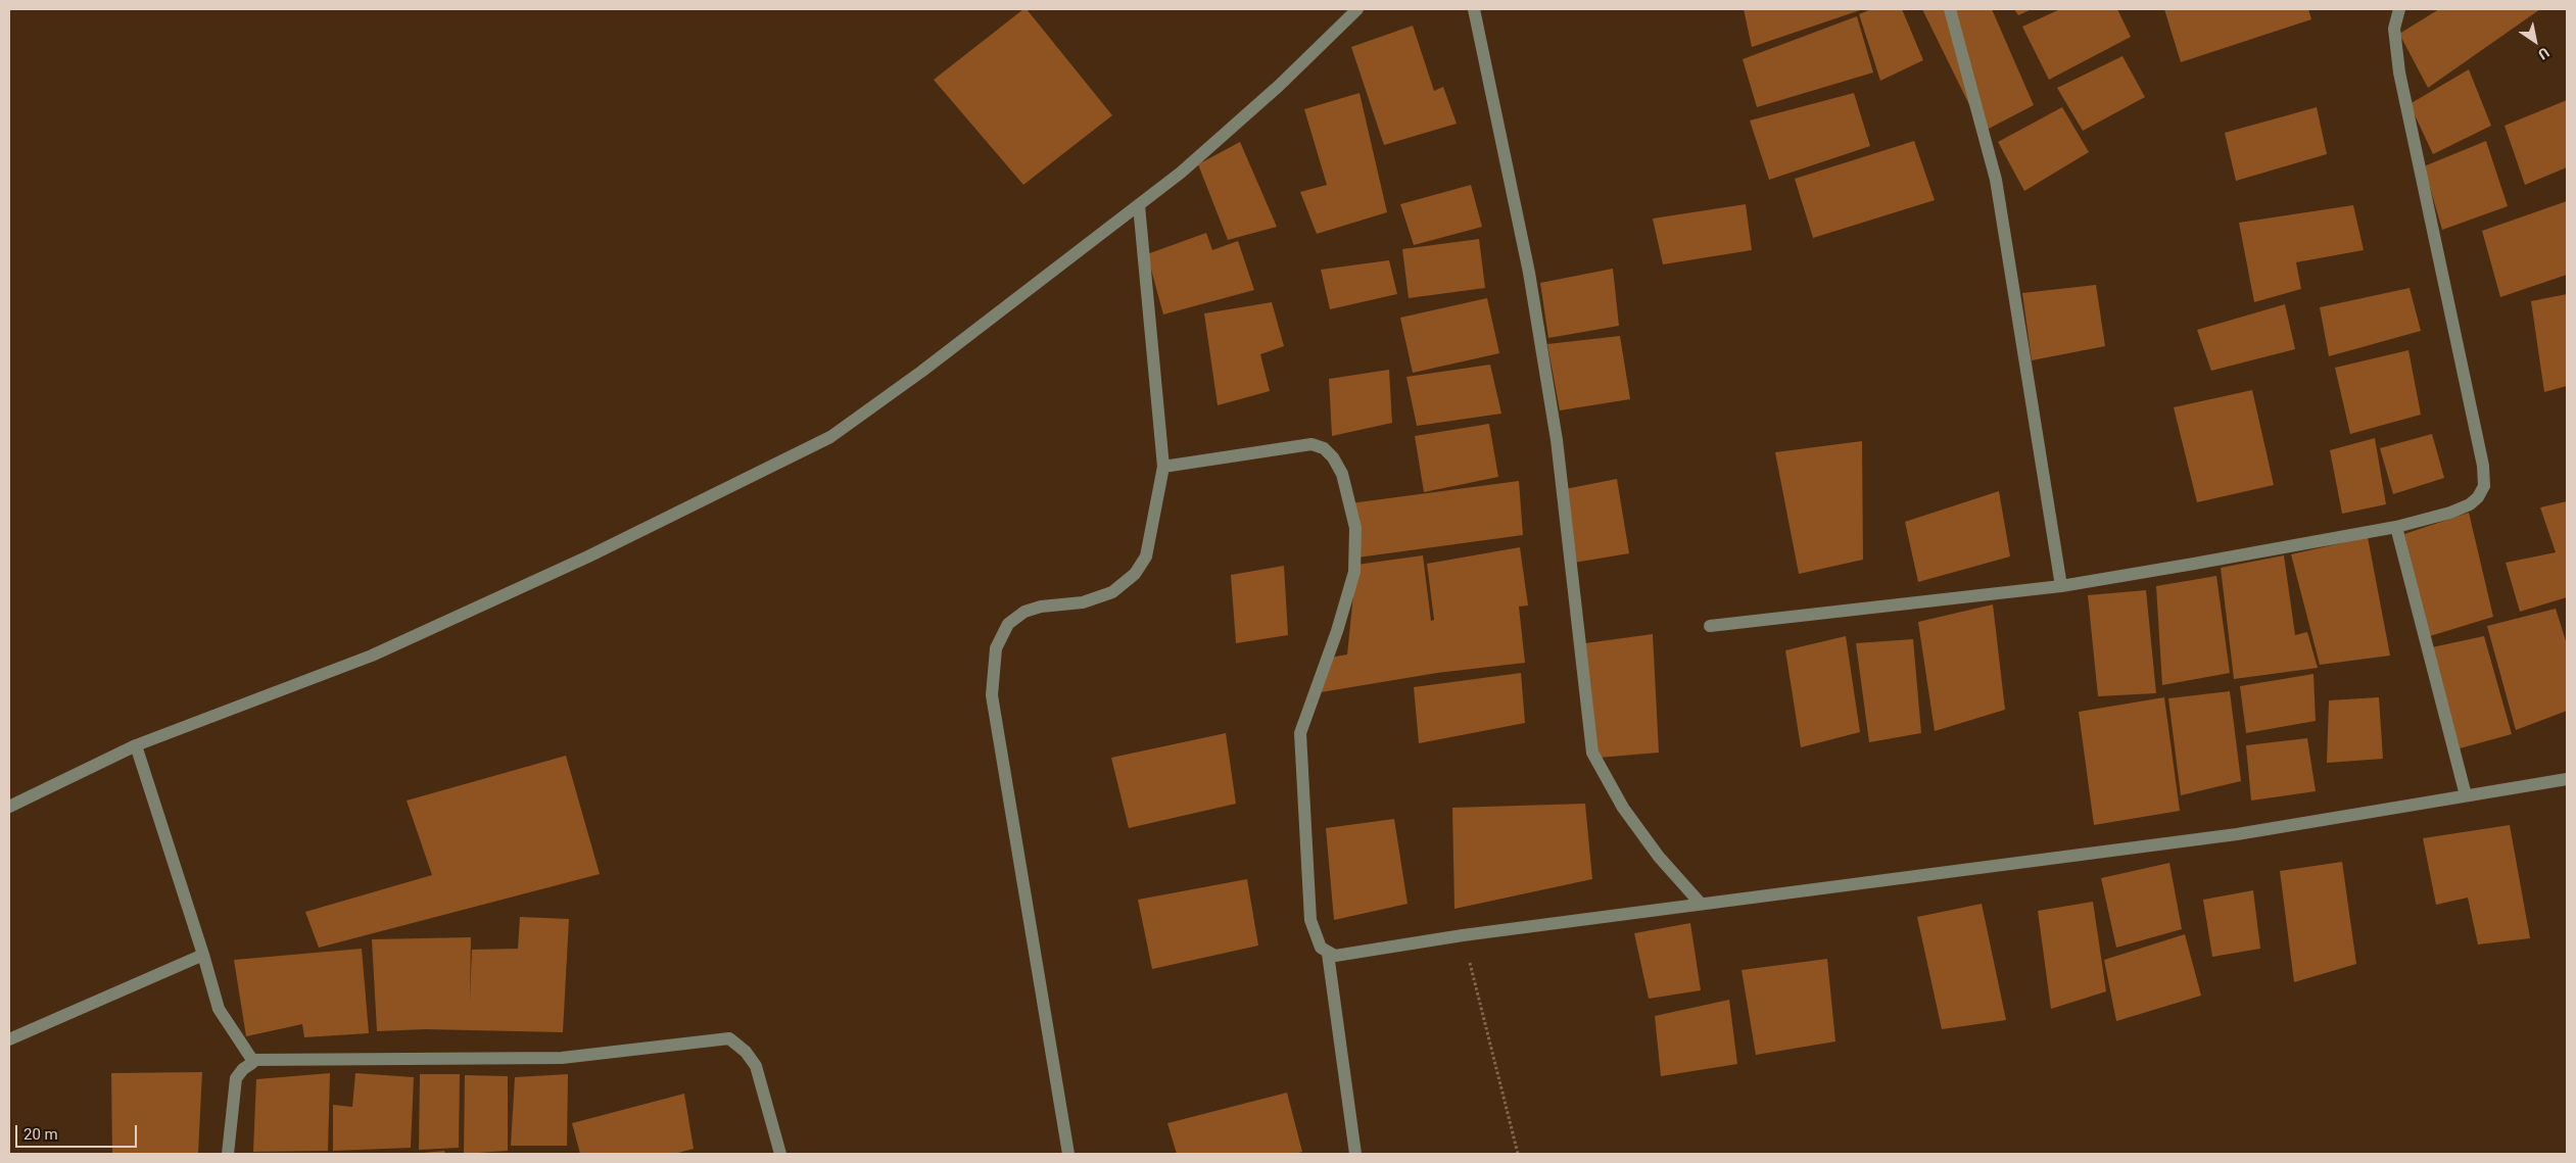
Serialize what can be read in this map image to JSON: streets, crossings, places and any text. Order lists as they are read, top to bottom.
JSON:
{
  "scale_bar": "20 m",
  "north": "bottom right"
}
